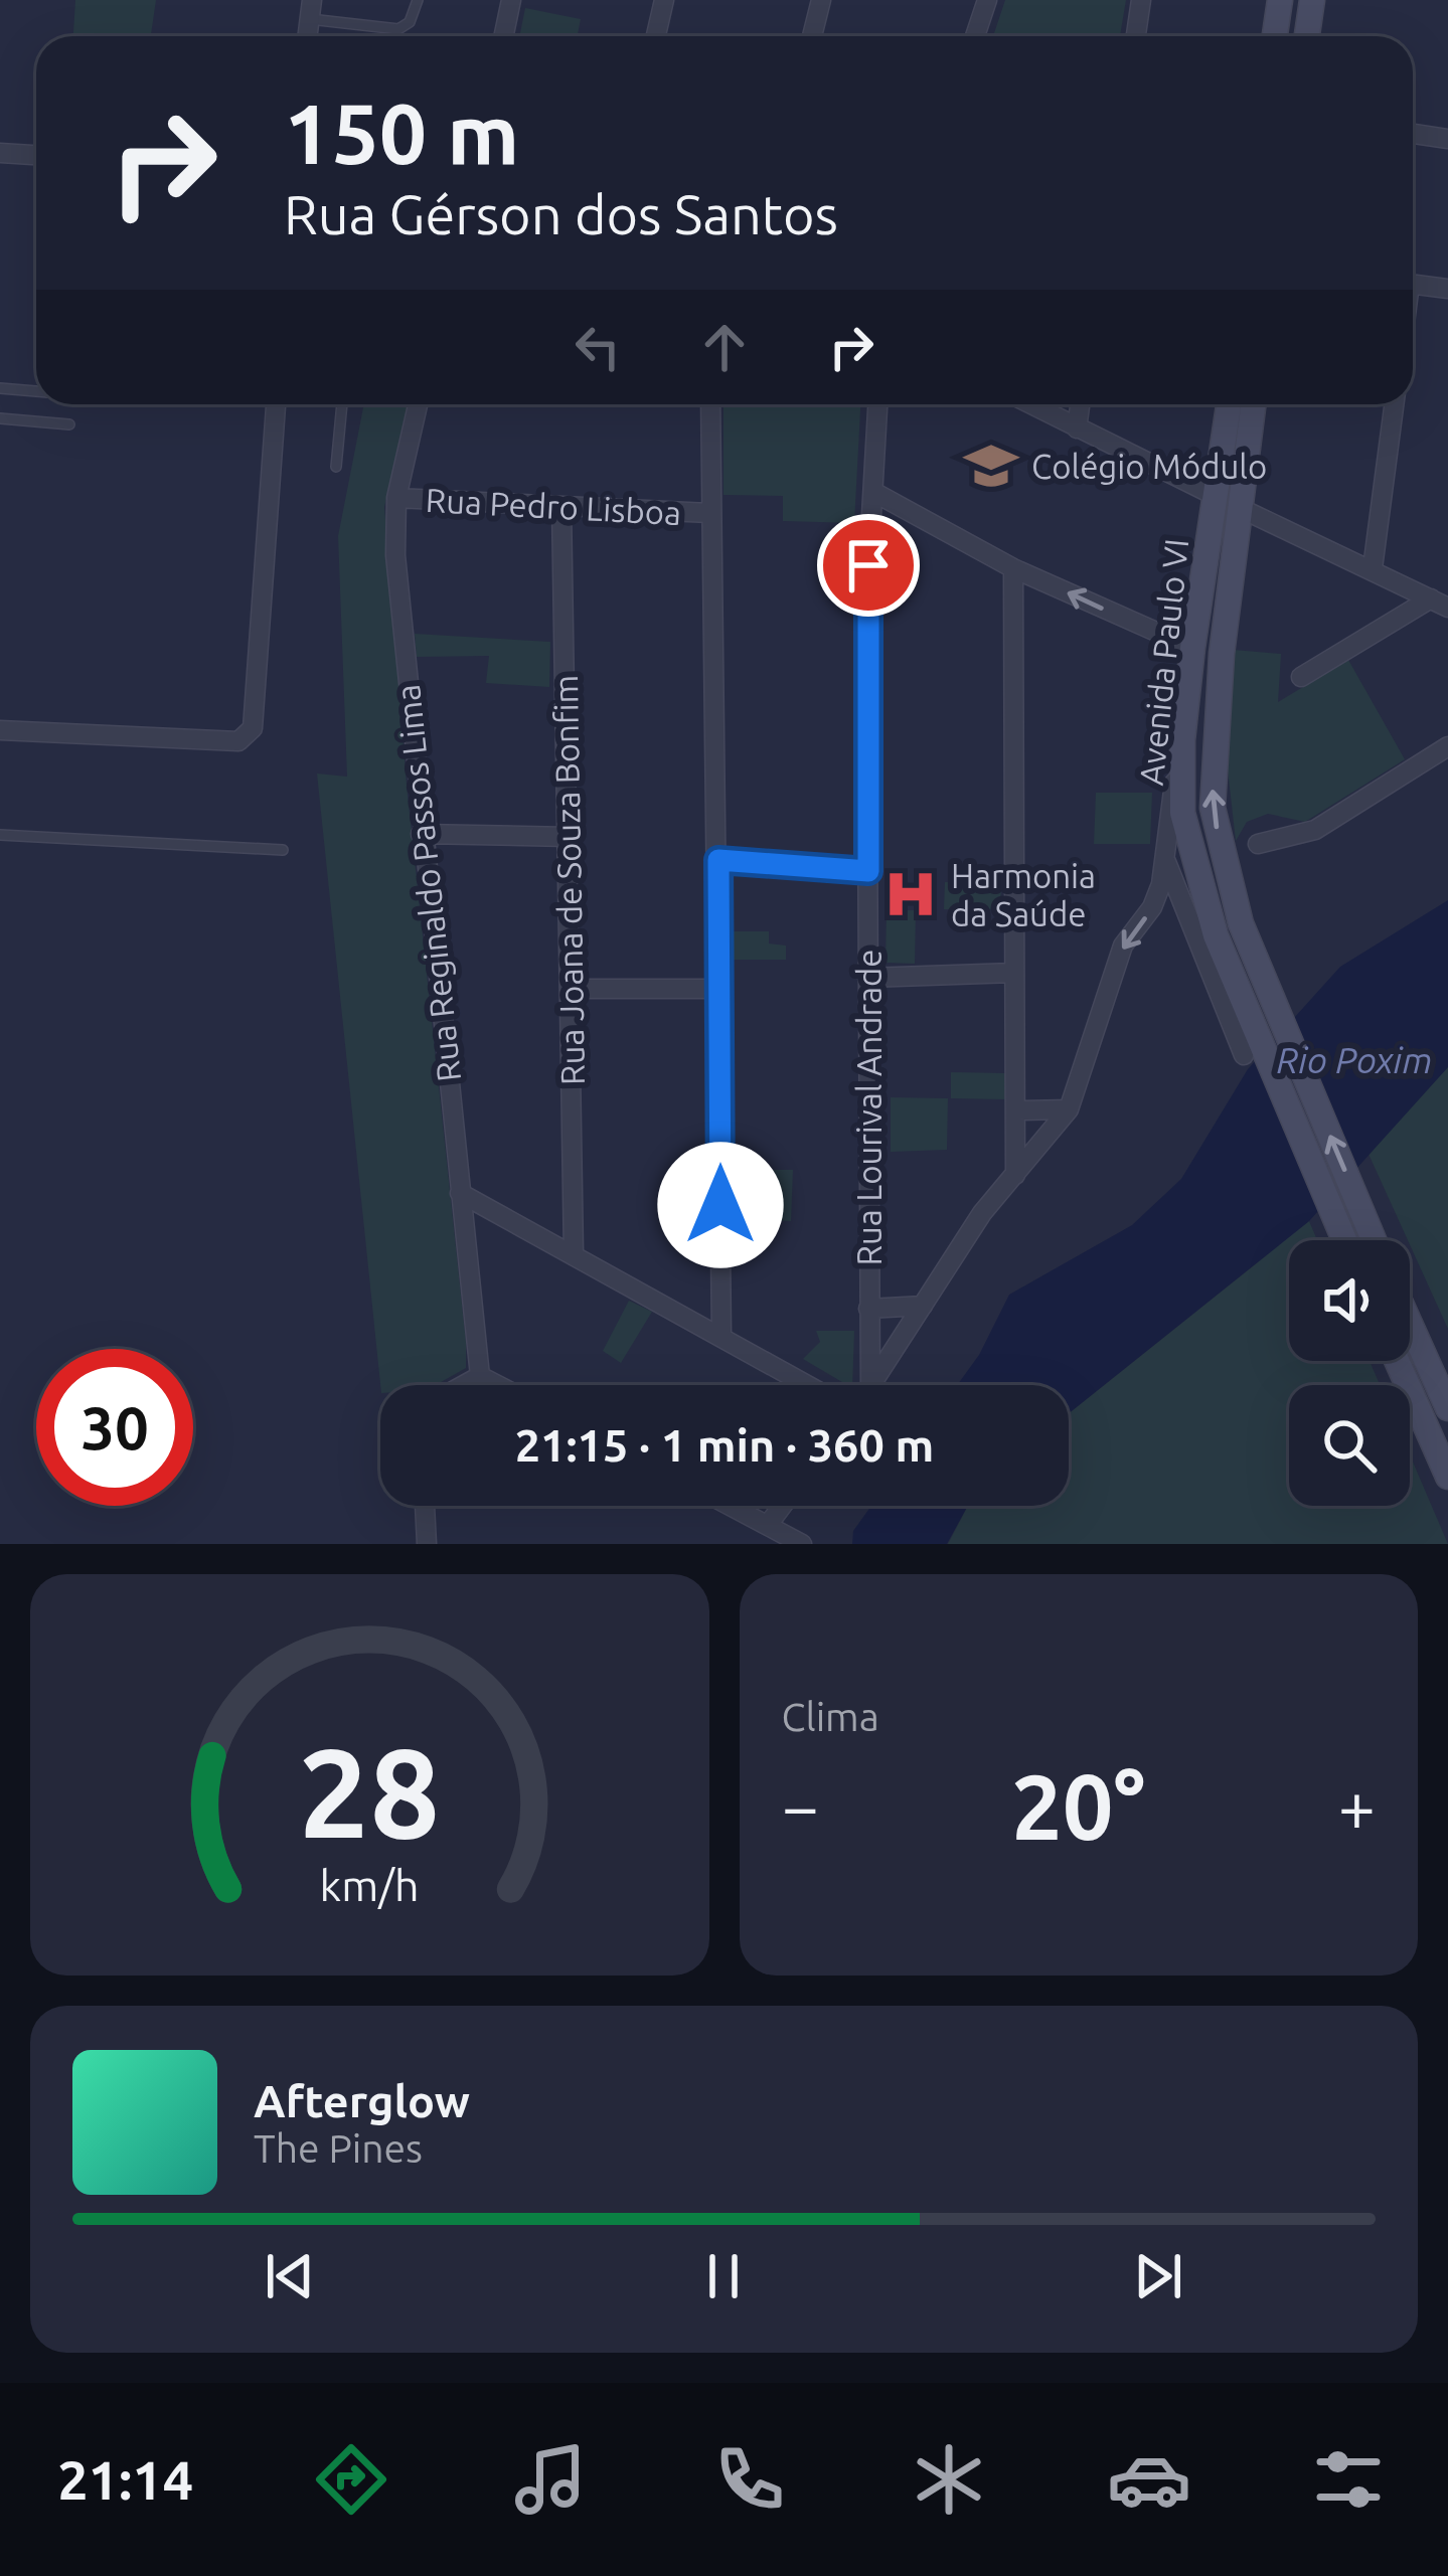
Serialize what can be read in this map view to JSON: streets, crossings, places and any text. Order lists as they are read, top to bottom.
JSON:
{
  "streets": {
    "main road": ["Avenida Paulo VI"],
    "street": [
      "Rua Pedro Lisboa",
      "Rua Joana de Souza Bonfim",
      "Rua Reginaldo Passos Lima",
      "Rua Lourival Andrade"
    ]
  },
  "crossings": [
    ["Rua Pedro Lisboa", "Rua Joana de Souza Bonfim"],
    ["Rua Pedro Lisboa", "Rua Reginaldo Passos Lima"]
  ],
  "water": ["Rio Poxim"],
  "places": {
    "school or university": ["Colégio Módulo"],
    "hospital": ["Harmonia da Saúde"]
  },
  "page": {
    "turn": ["150 m", "Rua Gérson dos Santos"],
    "limit": "30",
    "trip": "21:15 · 1 min · 360 m",
    "tile": "Clima",
    "heat": ["−", "20°", "+"],
    "song": ["Afterglow", "The Pines"],
    "tabs": "21:14",
    "gauge": ["28", "km/h"]
  }
}
